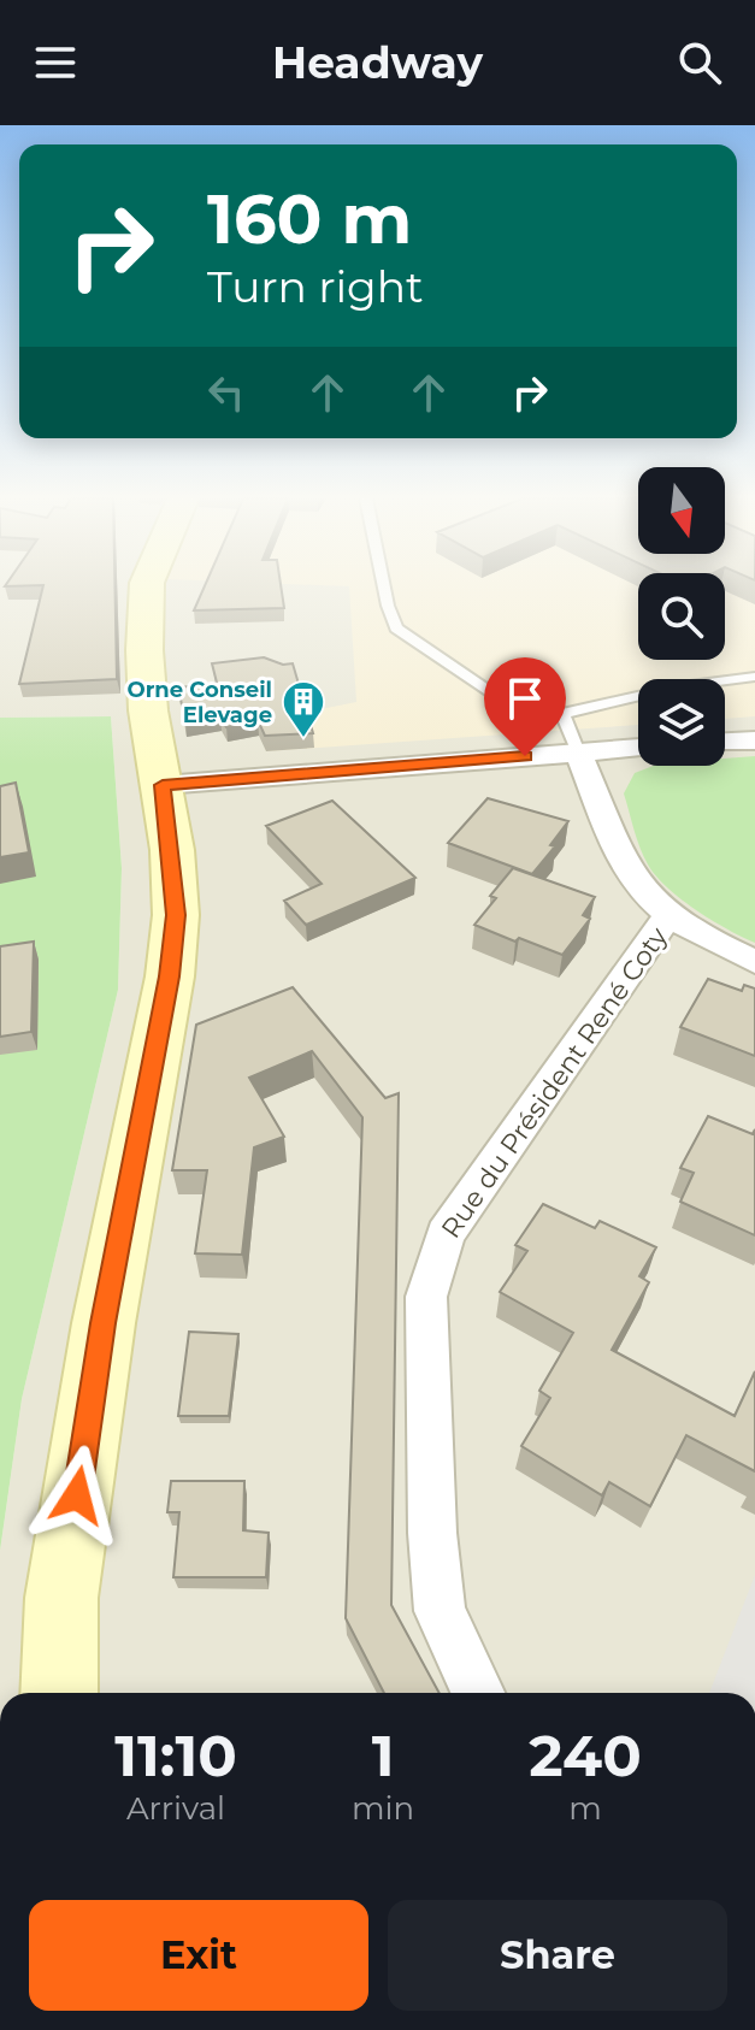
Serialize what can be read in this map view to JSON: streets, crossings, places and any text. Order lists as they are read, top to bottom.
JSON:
{
  "streets": {
    "street": ["Rue du Président René Coty"]
  },
  "places": {
    "building": ["Orne Conseil Elevage"]
  },
  "north": "bottom",
  "page": {
    "header": "Headway",
    "turn": ["160 m", "Turn right"],
    "eta": [
      "11:10",
      "Arrival",
      "1",
      "min",
      "240",
      "m"
    ],
    "buttons": ["Exit", "Share"]
  }
}
